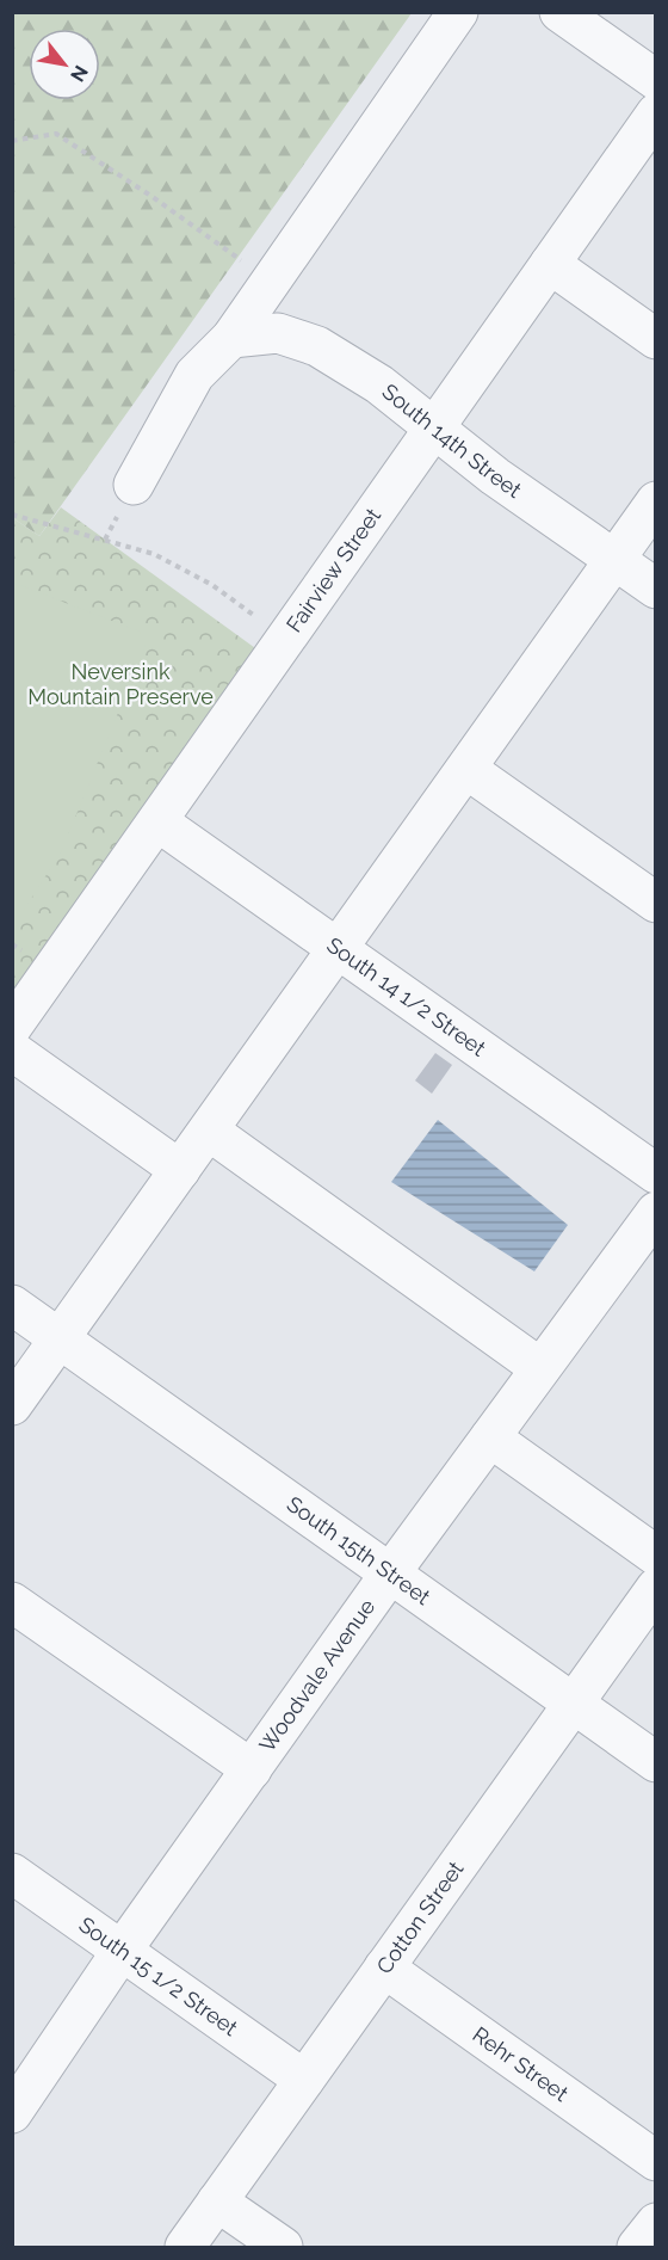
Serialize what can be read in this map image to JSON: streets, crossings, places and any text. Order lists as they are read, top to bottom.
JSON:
{
  "streets": {
    "street": [
      "South 14th Street",
      "Fairview Street",
      "South 14 1/2 Street",
      "South 15th Street",
      "Woodvale Avenue",
      "Cotton Street",
      "South 15 1/2 Street",
      "Rehr Street"
    ]
  },
  "crossings": [
    ["South 14th Street", "Fairview Street"],
    ["Fairview Street", "South 14 1/2 Street"],
    ["South 15th Street", "Woodvale Avenue"],
    ["South 15th Street", "Cotton Street"],
    ["Woodvale Avenue", "South 15 1/2 Street"],
    ["Cotton Street", "South 15 1/2 Street"],
    ["Cotton Street", "Rehr Street"]
  ],
  "parks": ["Neversink Mountain Preserve"],
  "north": "bottom right"
}
